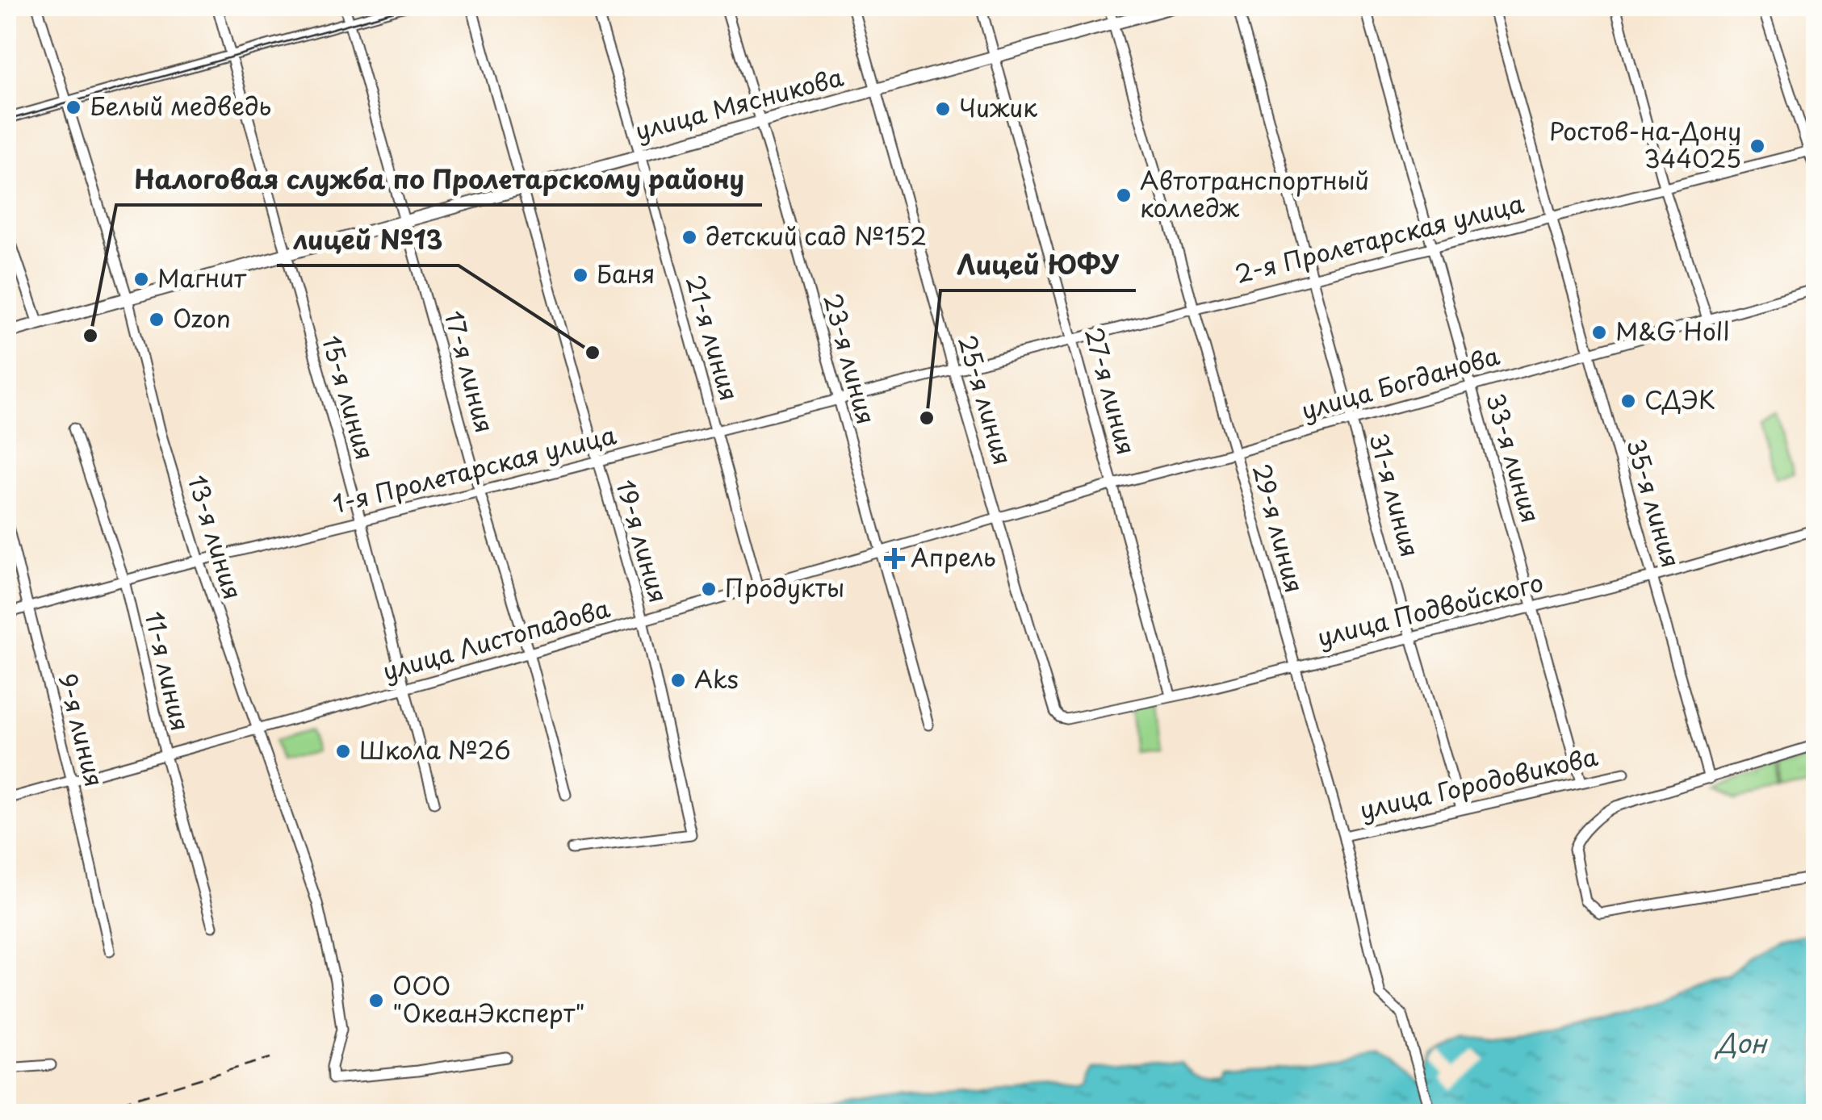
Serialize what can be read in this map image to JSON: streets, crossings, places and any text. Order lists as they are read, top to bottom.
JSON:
{
  "streets": {
    "main road": ["улица Мясникова"],
    "street": [
      "2-я Пролетарская улица",
      "21-я линия",
      "23-я линия",
      "17-я линия",
      "улица Богданова",
      "27-я линия",
      "15-я линия",
      "25-я линия",
      "33-я линия",
      "1-я Пролетарская улица",
      "31-я линия",
      "35-я линия",
      "29-я линия",
      "13-я линия",
      "19-я линия",
      "улица Подвойского",
      "улица Листопадова",
      "11-я линия",
      "9-я линия",
      "улица Городовикова"
    ]
  },
  "crossings": [
    ["улица Мясникова", "21-я линия"],
    ["улица Мясникова", "23-я линия"],
    ["улица Мясникова", "17-я линия"],
    ["улица Мясникова", "27-я линия"],
    ["улица Мясникова", "15-я линия"],
    ["улица Мясникова", "25-я линия"],
    ["улица Мясникова", "29-я линия"],
    ["улица Мясникова", "13-я линия"],
    ["улица Мясникова", "19-я линия"],
    ["2-я Пролетарская улица", "27-я линия"],
    ["2-я Пролетарская улица", "25-я линия"],
    ["2-я Пролетарская улица", "33-я линия"],
    ["2-я Пролетарская улица", "1-я Пролетарская улица"],
    ["2-я Пролетарская улица", "31-я линия"],
    ["2-я Пролетарская улица", "35-я линия"],
    ["2-я Пролетарская улица", "29-я линия"],
    ["21-я линия", "1-я Пролетарская улица"],
    ["21-я линия", "улица Листопадова"],
    ["23-я линия", "1-я Пролетарская улица"],
    ["23-я линия", "улица Листопадова"],
    ["17-я линия", "1-я Пролетарская улица"],
    ["17-я линия", "улица Листопадова"],
    ["улица Богданова", "27-я линия"],
    ["улица Богданова", "25-я линия"],
    ["улица Богданова", "33-я линия"],
    ["улица Богданова", "31-я линия"],
    ["улица Богданова", "35-я линия"],
    ["улица Богданова", "29-я линия"],
    ["улица Богданова", "улица Листопадова"],
    ["27-я линия", "улица Подвойского"],
    ["15-я линия", "1-я Пролетарская улица"],
    ["15-я линия", "улица Листопадова"],
    ["25-я линия", "1-я Пролетарская улица"],
    ["25-я линия", "улица Подвойского"],
    ["25-я линия", "улица Листопадова"],
    ["33-я линия", "улица Подвойского"],
    ["33-я линия", "улица Городовикова"],
    ["1-я Пролетарская улица", "13-я линия"],
    ["1-я Пролетарская улица", "19-я линия"],
    ["1-я Пролетарская улица", "11-я линия"],
    ["1-я Пролетарская улица", "9-я линия"],
    ["31-я линия", "улица Подвойского"],
    ["31-я линия", "улица Городовикова"],
    ["35-я линия", "улица Подвойского"],
    ["29-я линия", "улица Подвойского"],
    ["29-я линия", "улица Городовикова"],
    ["13-я линия", "улица Листопадова"],
    ["19-я линия", "улица Листопадова"],
    ["улица Листопадова", "11-я линия"],
    ["улица Листопадова", "9-я линия"]
  ],
  "water": ["Дон"],
  "places": {
    "other": [
      "Белый медведь",
      "Чижик",
      "Ростов-на-Дону 344025",
      "Автотранспортный колледж",
      "детский сад №152",
      "Баня",
      "Магнит",
      "Ozon",
      "M&G Holl",
      "Налоговая служба по Пролетарскому району",
      "лицей №13",
      "СДЭК",
      "Лицей ЮФУ",
      "Продукты",
      "Aks",
      "Школа №26",
      "ООО \"ОкеанЭксперт\""
    ],
    "health": ["Апрель"]
  }
}
